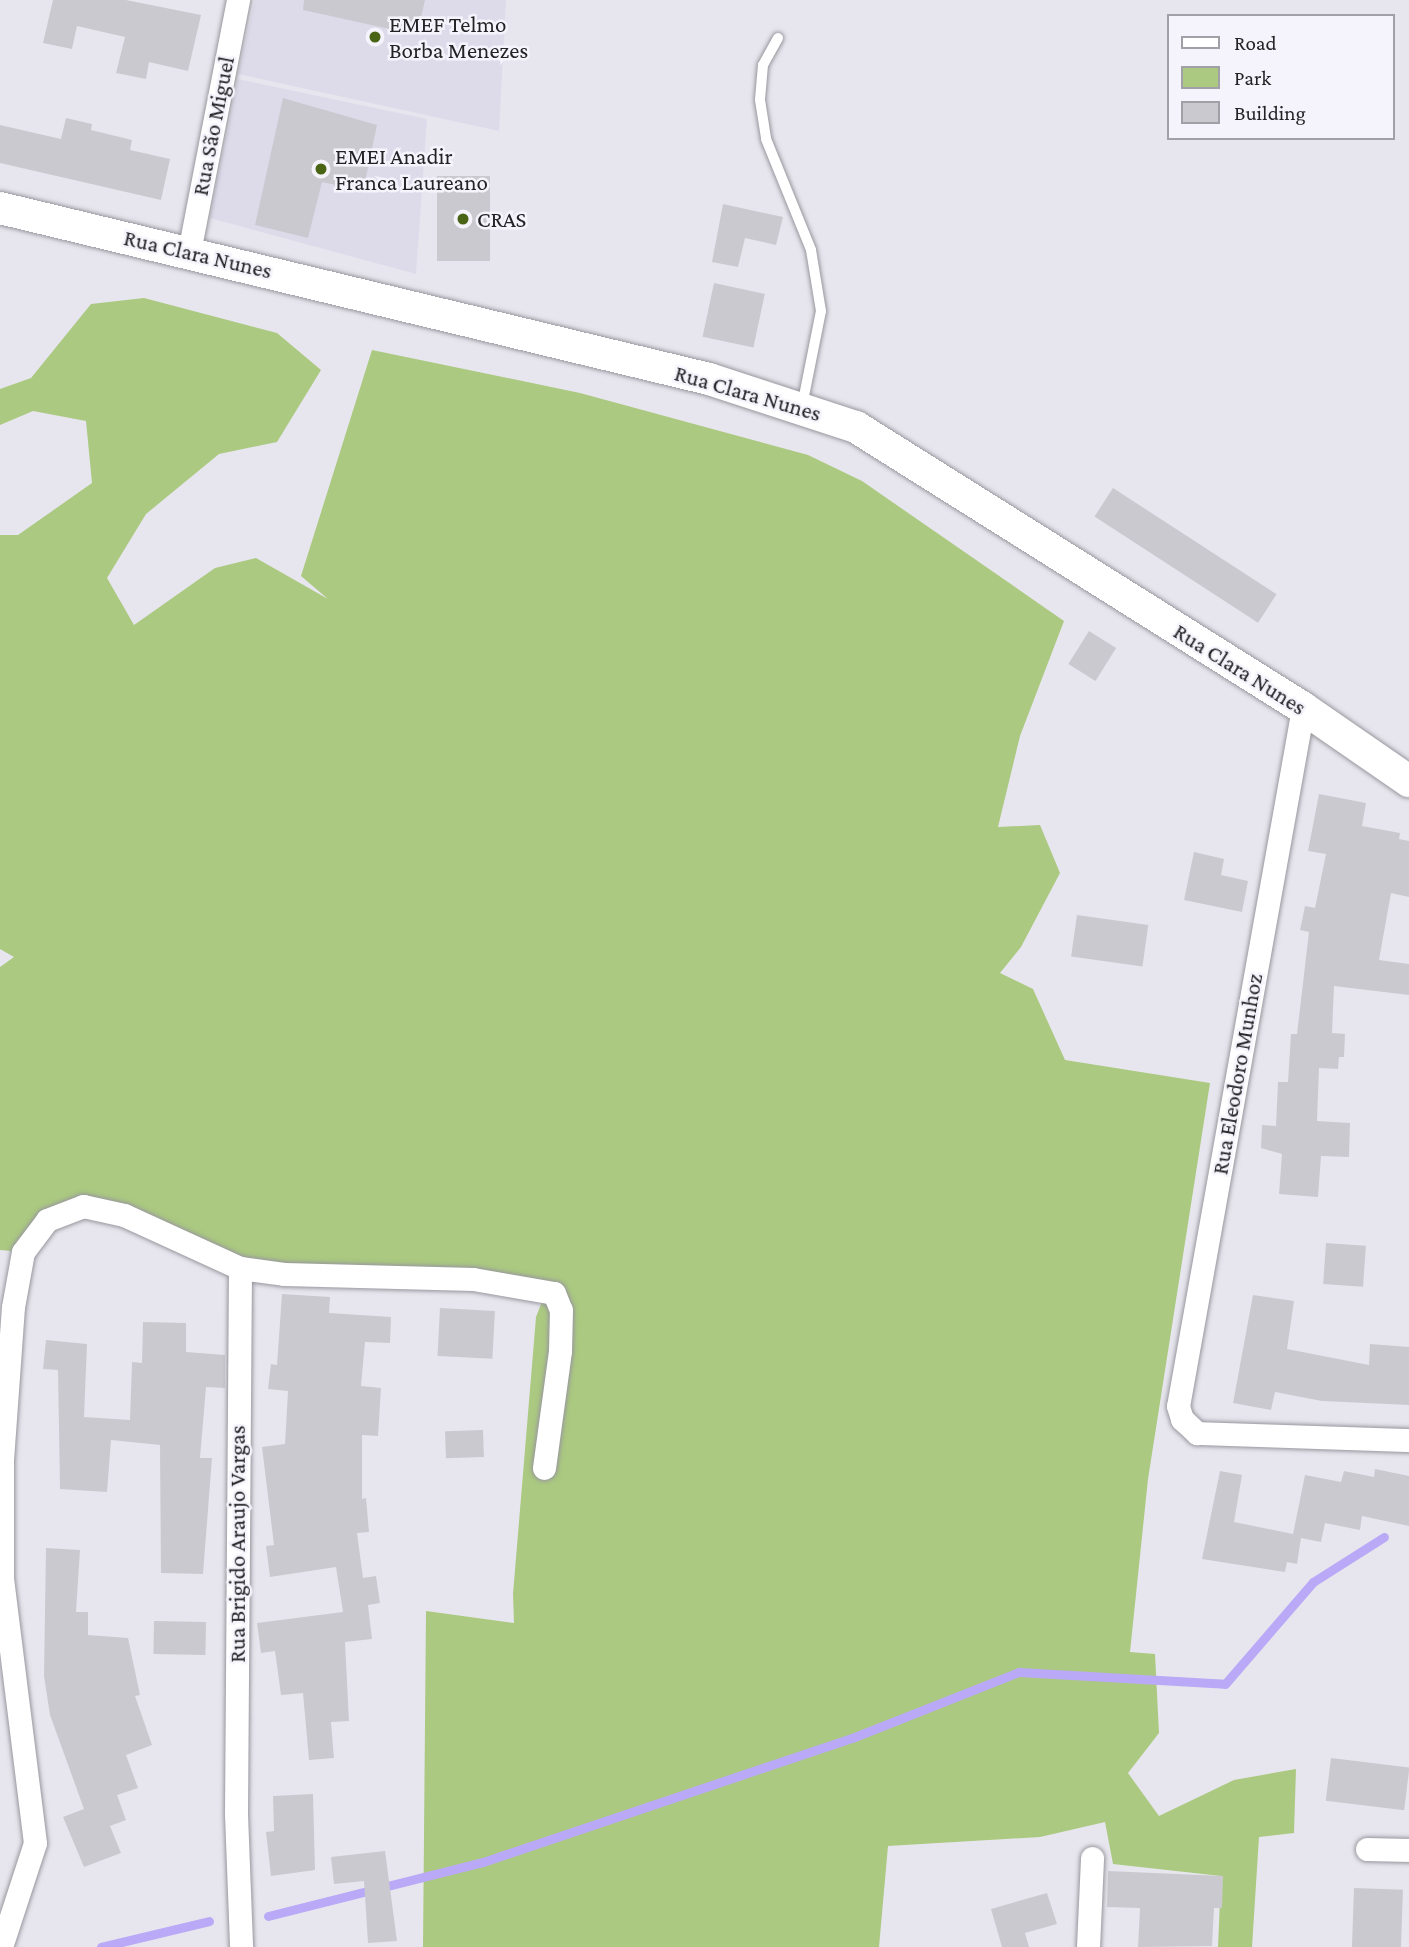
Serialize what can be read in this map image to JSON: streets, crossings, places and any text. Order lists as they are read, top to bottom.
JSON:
{
  "streets": {
    "street": [
      "Rua São Miguel",
      "Rua Clara Nunes",
      "Rua Eleodoro Munhoz",
      "Rua Brigido Araujo Vargas"
    ]
  },
  "crossings": [
    ["Rua São Miguel", "Rua Clara Nunes"],
    ["Rua Clara Nunes", "Rua Eleodoro Munhoz"]
  ],
  "places": ["EMEF Telmo Borba Menezes", "EMEI Anadir Franca Laureano", "CRAS"],
  "legend": ["Road", "Park", "Building"]
}
